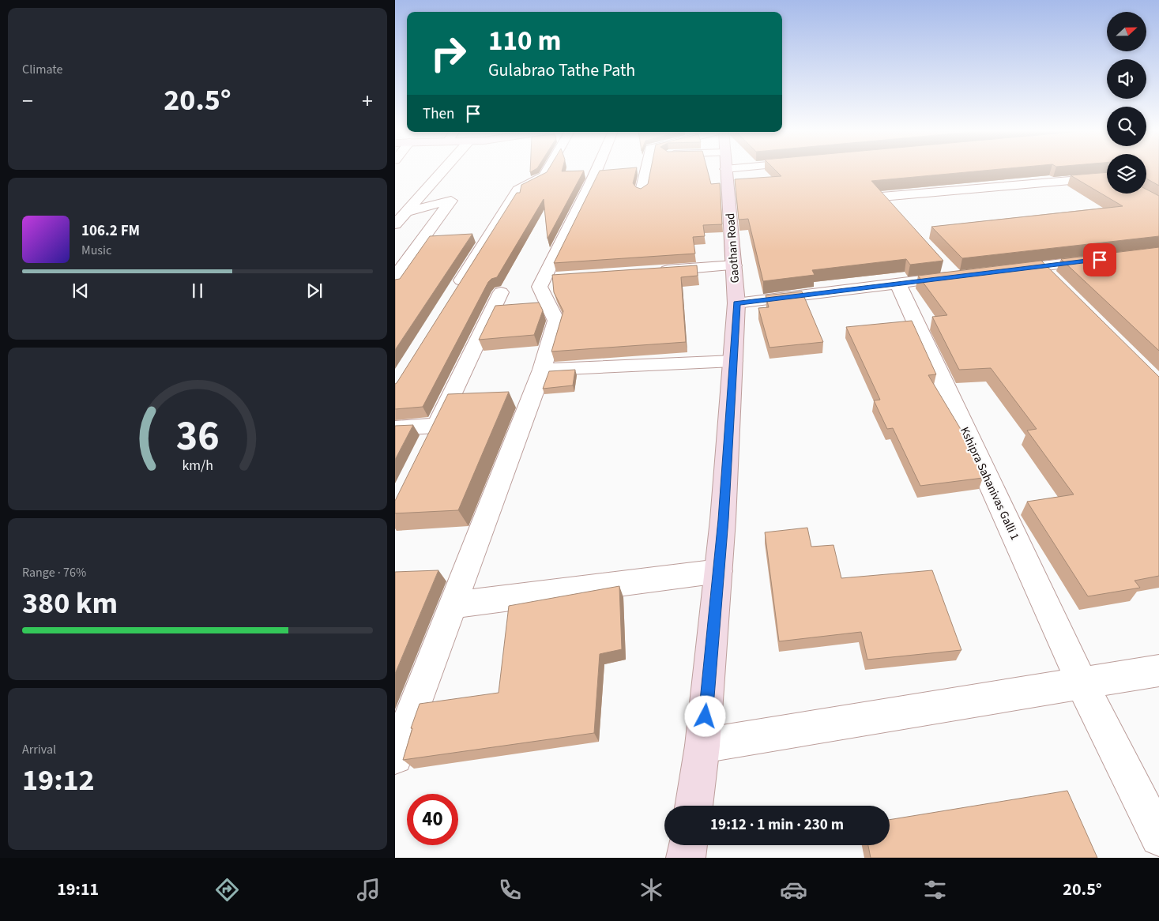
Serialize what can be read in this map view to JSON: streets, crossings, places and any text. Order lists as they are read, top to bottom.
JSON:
{
  "streets": {
    "street": ["Gaothan Road", "Kshipra Sahanivas Galli 1"]
  },
  "north": "right",
  "page": {
    "tile": [
      "Climate",
      ["Range · 76%", "380 km"],
      ["Arrival", "19:12"]
    ],
    "turn": ["110 m", "Gulabrao Tathe Path"],
    "heat": ["−", "20.5°", "+"],
    "then": "Then",
    "song": ["106.2 FM", "Music"],
    "limit": "40",
    "trip": "19:12 · 1 min · 230 m",
    "tabs": ["19:11", "20.5°"],
    "gauge": ["36", "km/h"]
  }
}
